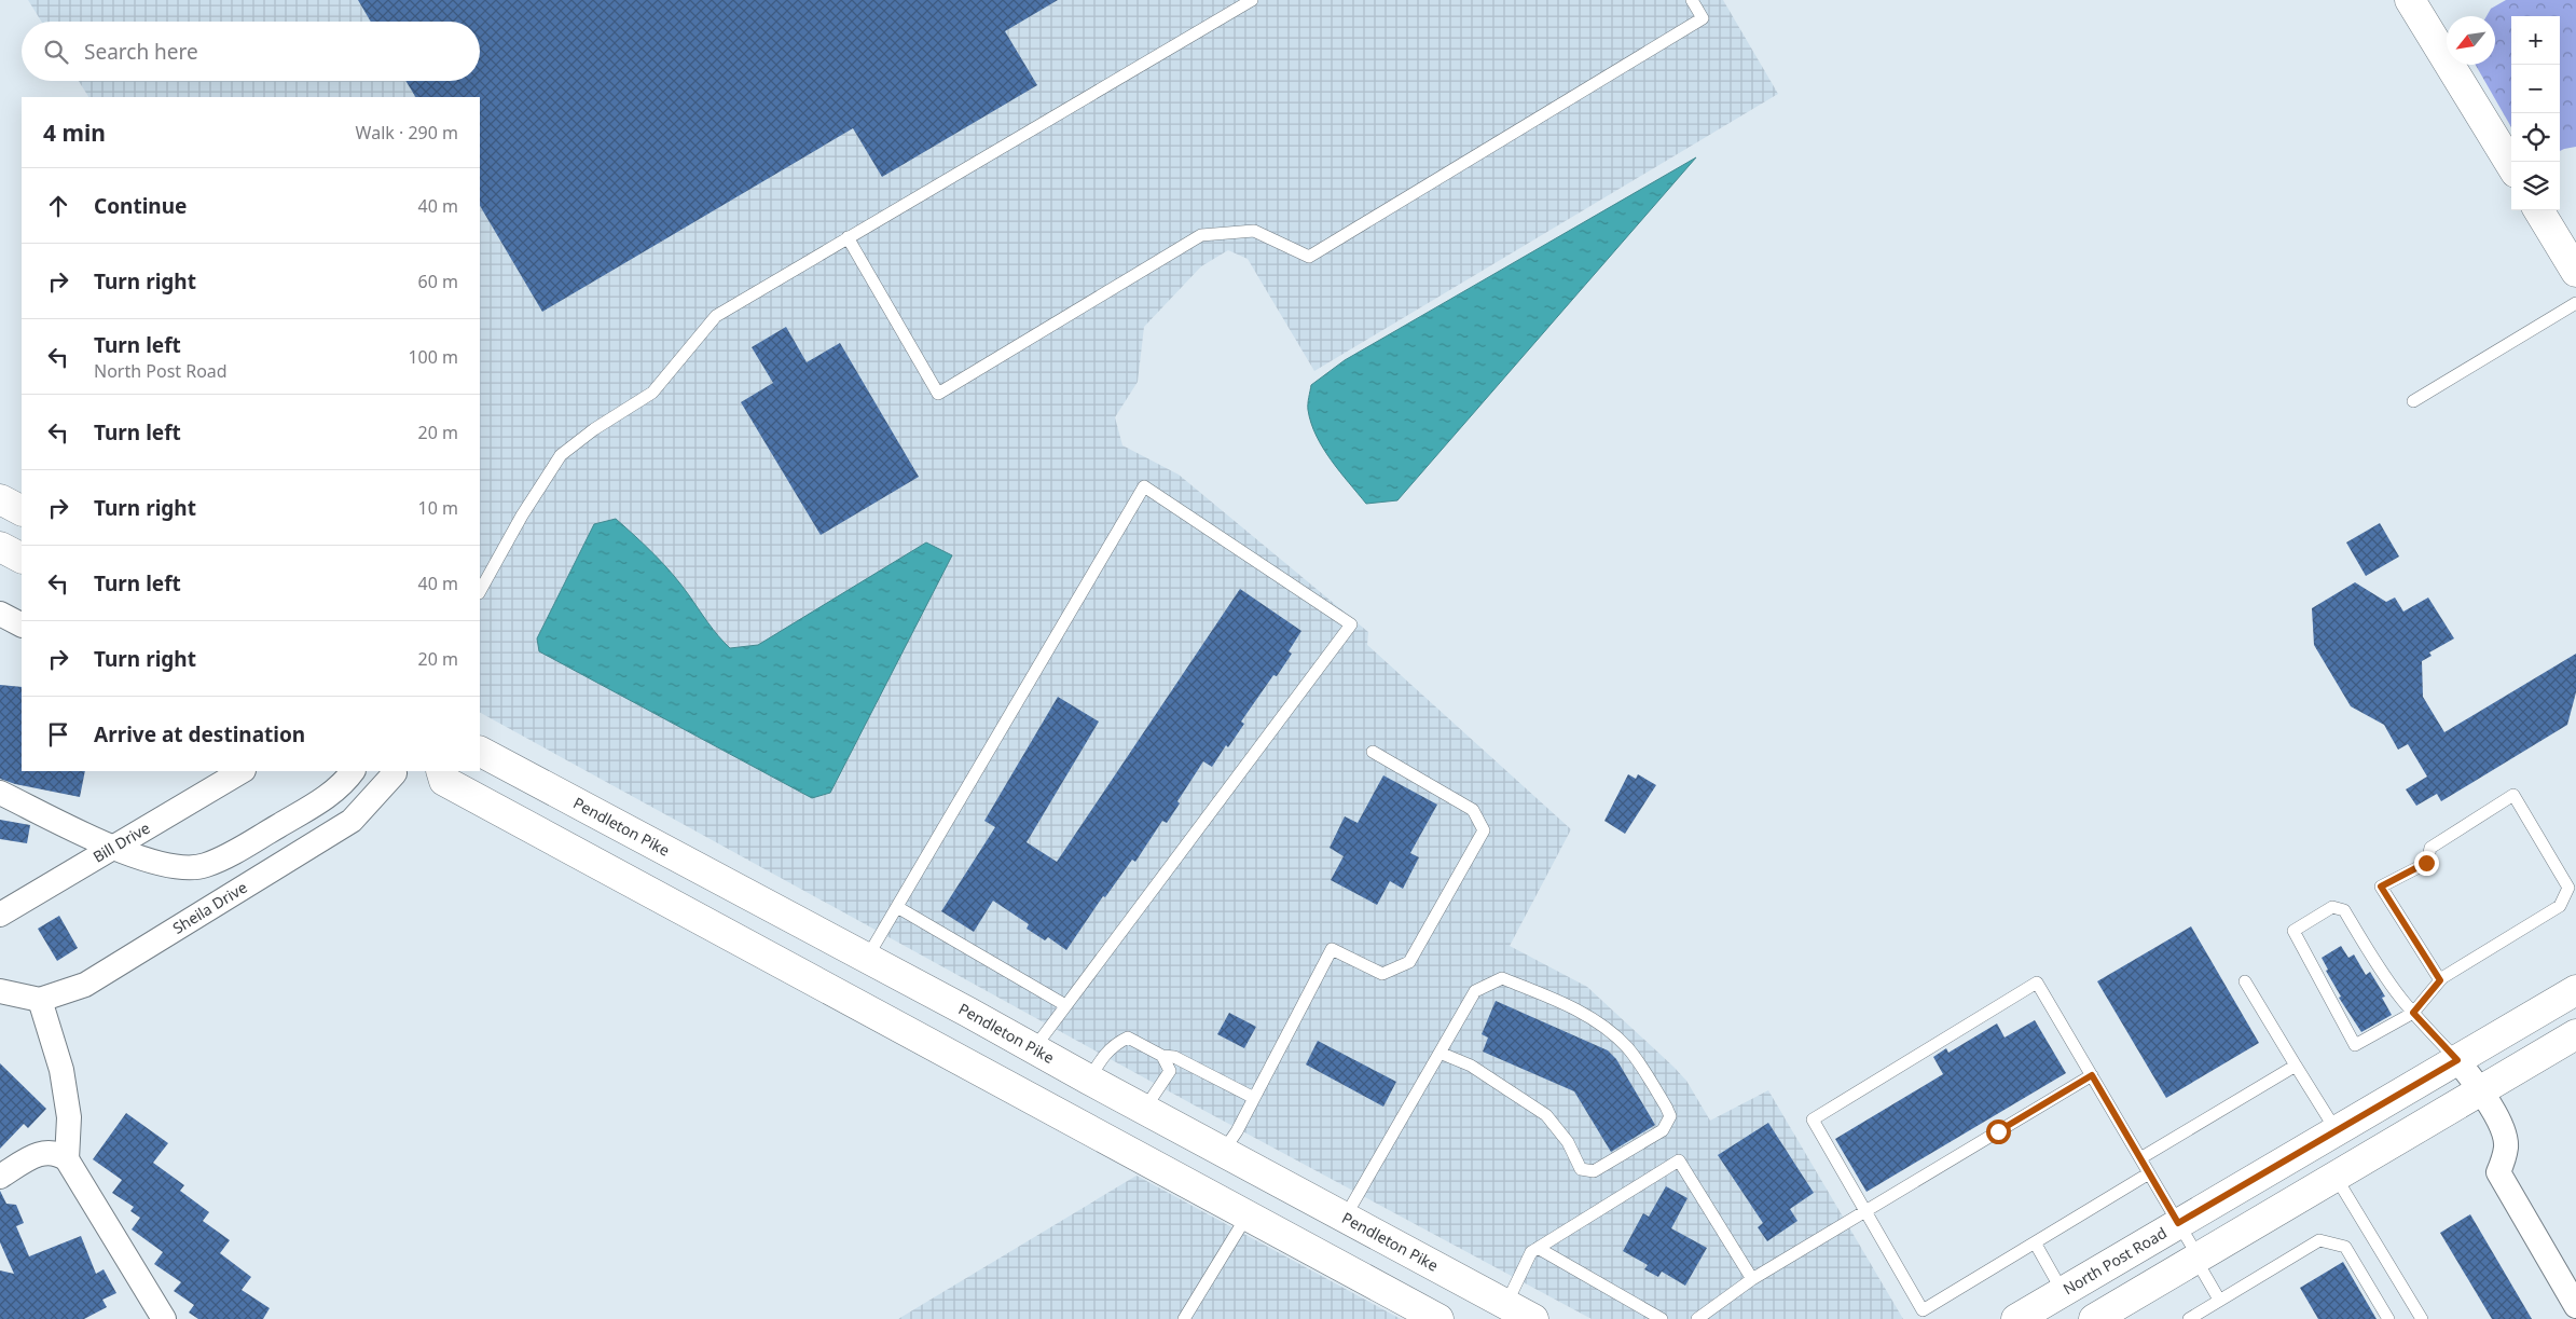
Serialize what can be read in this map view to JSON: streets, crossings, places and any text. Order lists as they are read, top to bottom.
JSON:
{
  "streets": {
    "main road": ["Pendleton Pike", "North Post Road"],
    "street": ["Bill Drive", "Sheila Drive"]
  },
  "north": "bottom left",
  "page": {
    "map_buttons": ["+", "−"],
    "search": "Search here",
    "heading": ["4 min", "Walk · 290 m"],
    "list": [
      ["Continue", "40 m"],
      ["Turn right", "60 m"],
      ["Turn left", "North Post Road", "100 m"],
      ["Turn left", "20 m"],
      ["Turn right", "10 m"],
      ["Turn left", "40 m"],
      ["Turn right", "20 m"],
      "Arrive at destination"
    ]
  }
}
